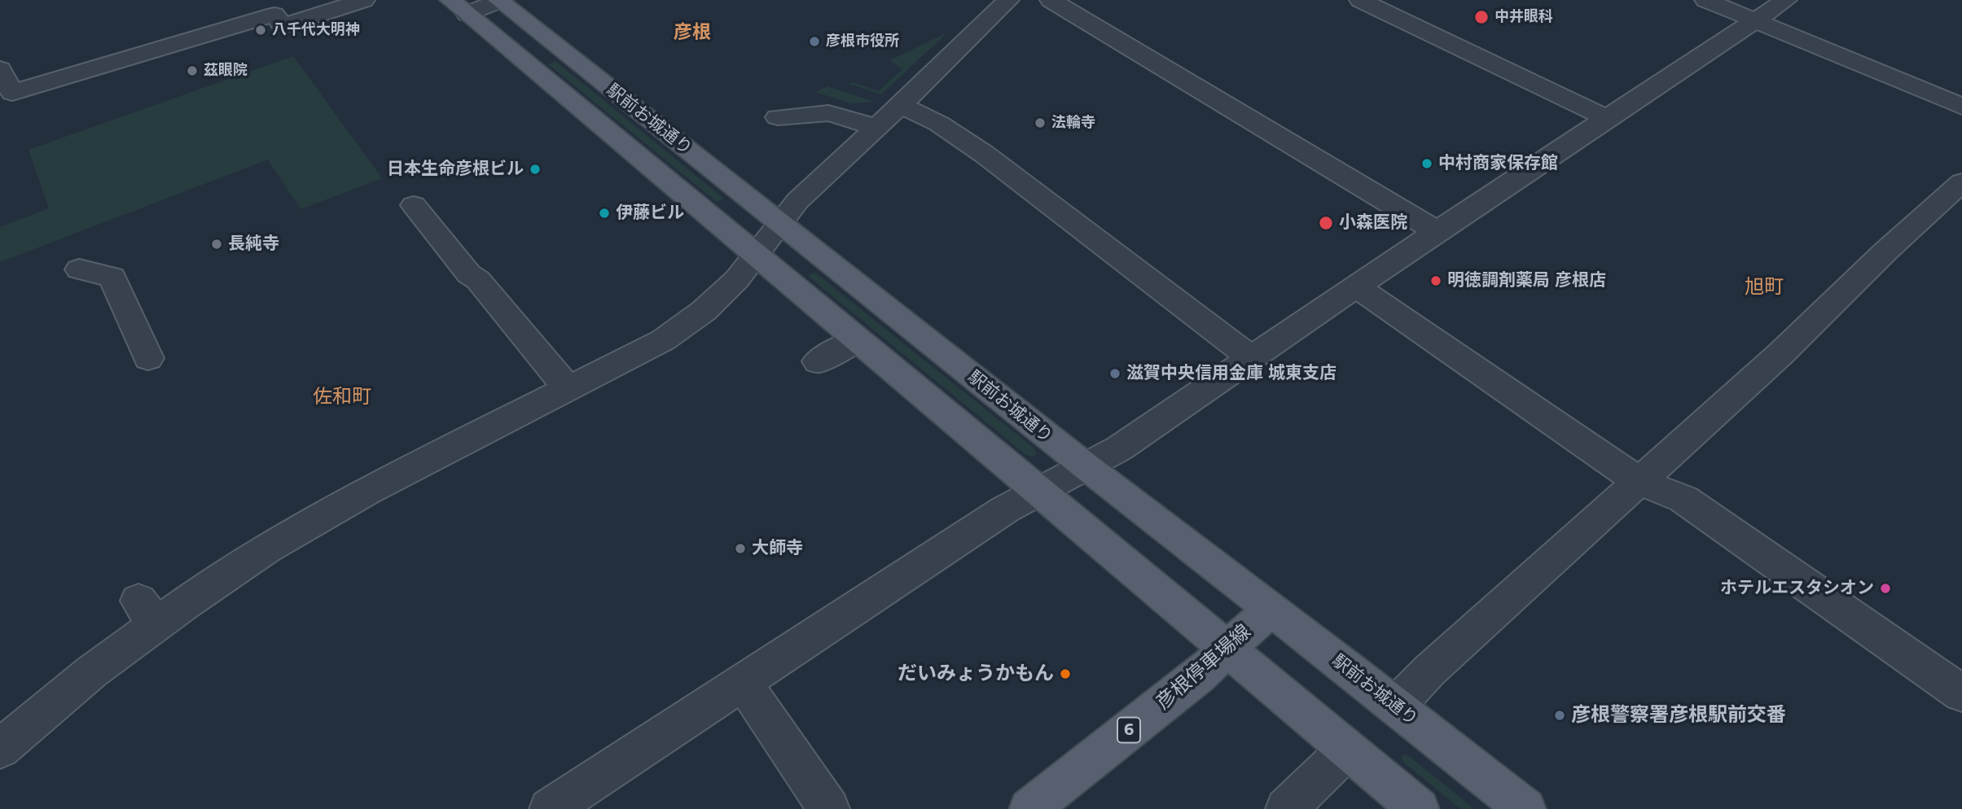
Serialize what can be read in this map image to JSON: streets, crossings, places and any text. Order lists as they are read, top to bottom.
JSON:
{
  "streets": {
    "main road": ["駅前お城通り", "彦根停車場線", "6"]
  },
  "crossings": [
    ["駅前お城通り", "彦根停車場線"]
  ],
  "districts": ["彦根", "旭町", "佐和町"],
  "places": [
    "中井眼科",
    "八千代大明神",
    "彦根市役所",
    "茲眼院",
    "法輪寺",
    "中村商家保存館",
    "日本生命彦根ビル",
    "伊藤ビル",
    "小森医院",
    "長純寺",
    "明徳調剤薬局 彦根店",
    "滋賀中央信用金庫 城東支店",
    "大師寺",
    "ホテルエスタシオン",
    "だいみょうかもん",
    "彦根警察署彦根駅前交番"
  ]
}
